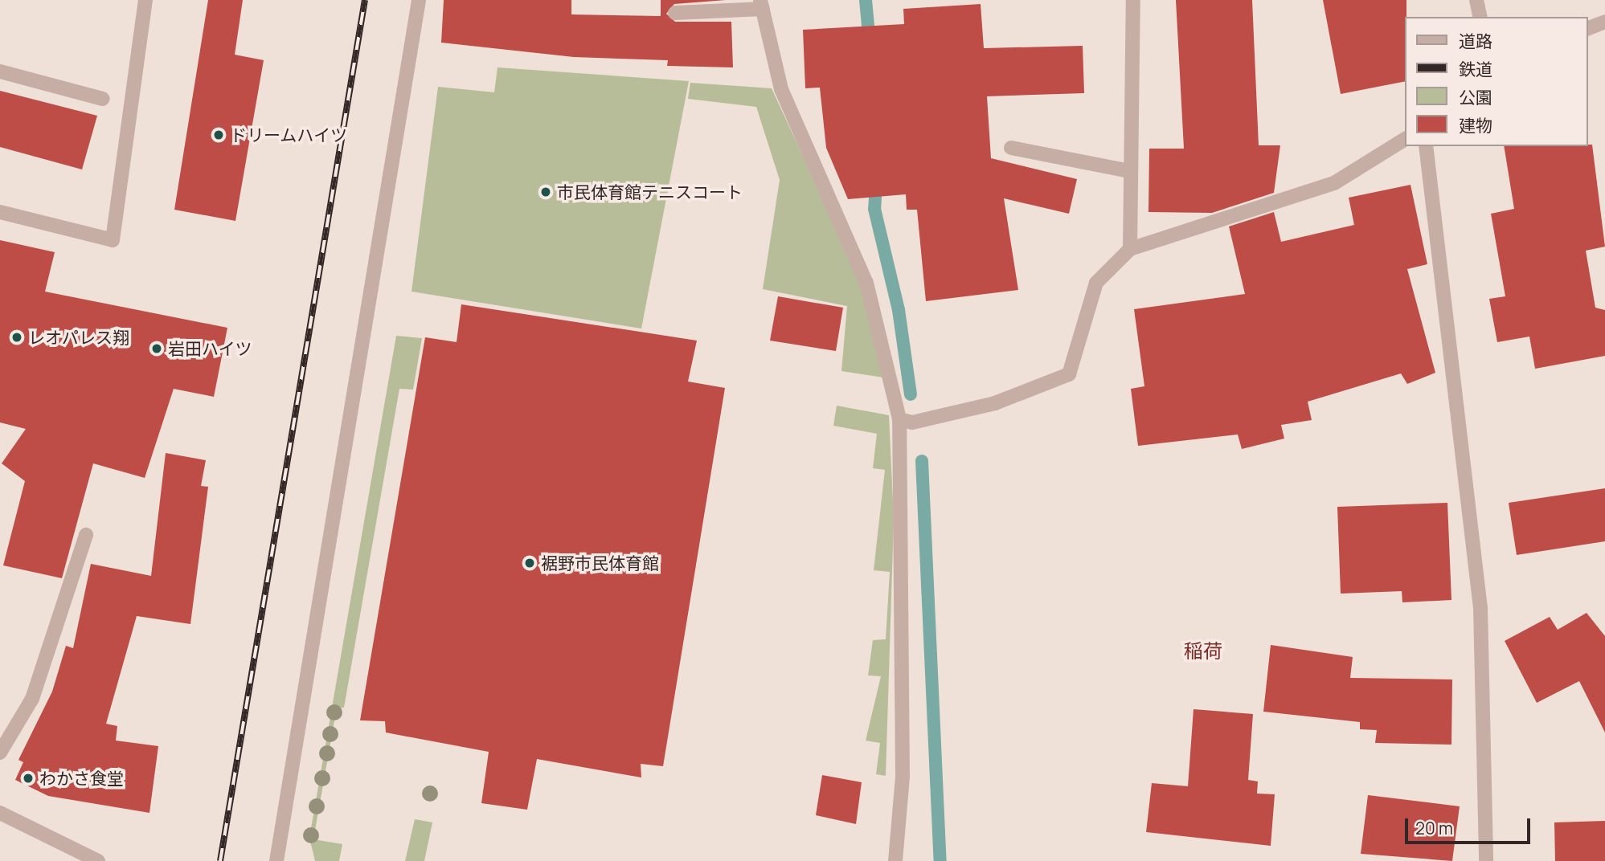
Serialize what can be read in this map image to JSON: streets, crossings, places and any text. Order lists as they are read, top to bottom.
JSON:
{
  "districts": ["稲荷"],
  "places": [
    "ドリームハイツ",
    "市民体育館テニスコート",
    "レオパレス翔",
    "岩田ハイツ",
    "裾野市民体育館",
    "わかさ食堂"
  ],
  "legend": [
    "道路",
    "鉄道",
    "公園",
    "建物"
  ],
  "scale_bar": "20 m"
}
